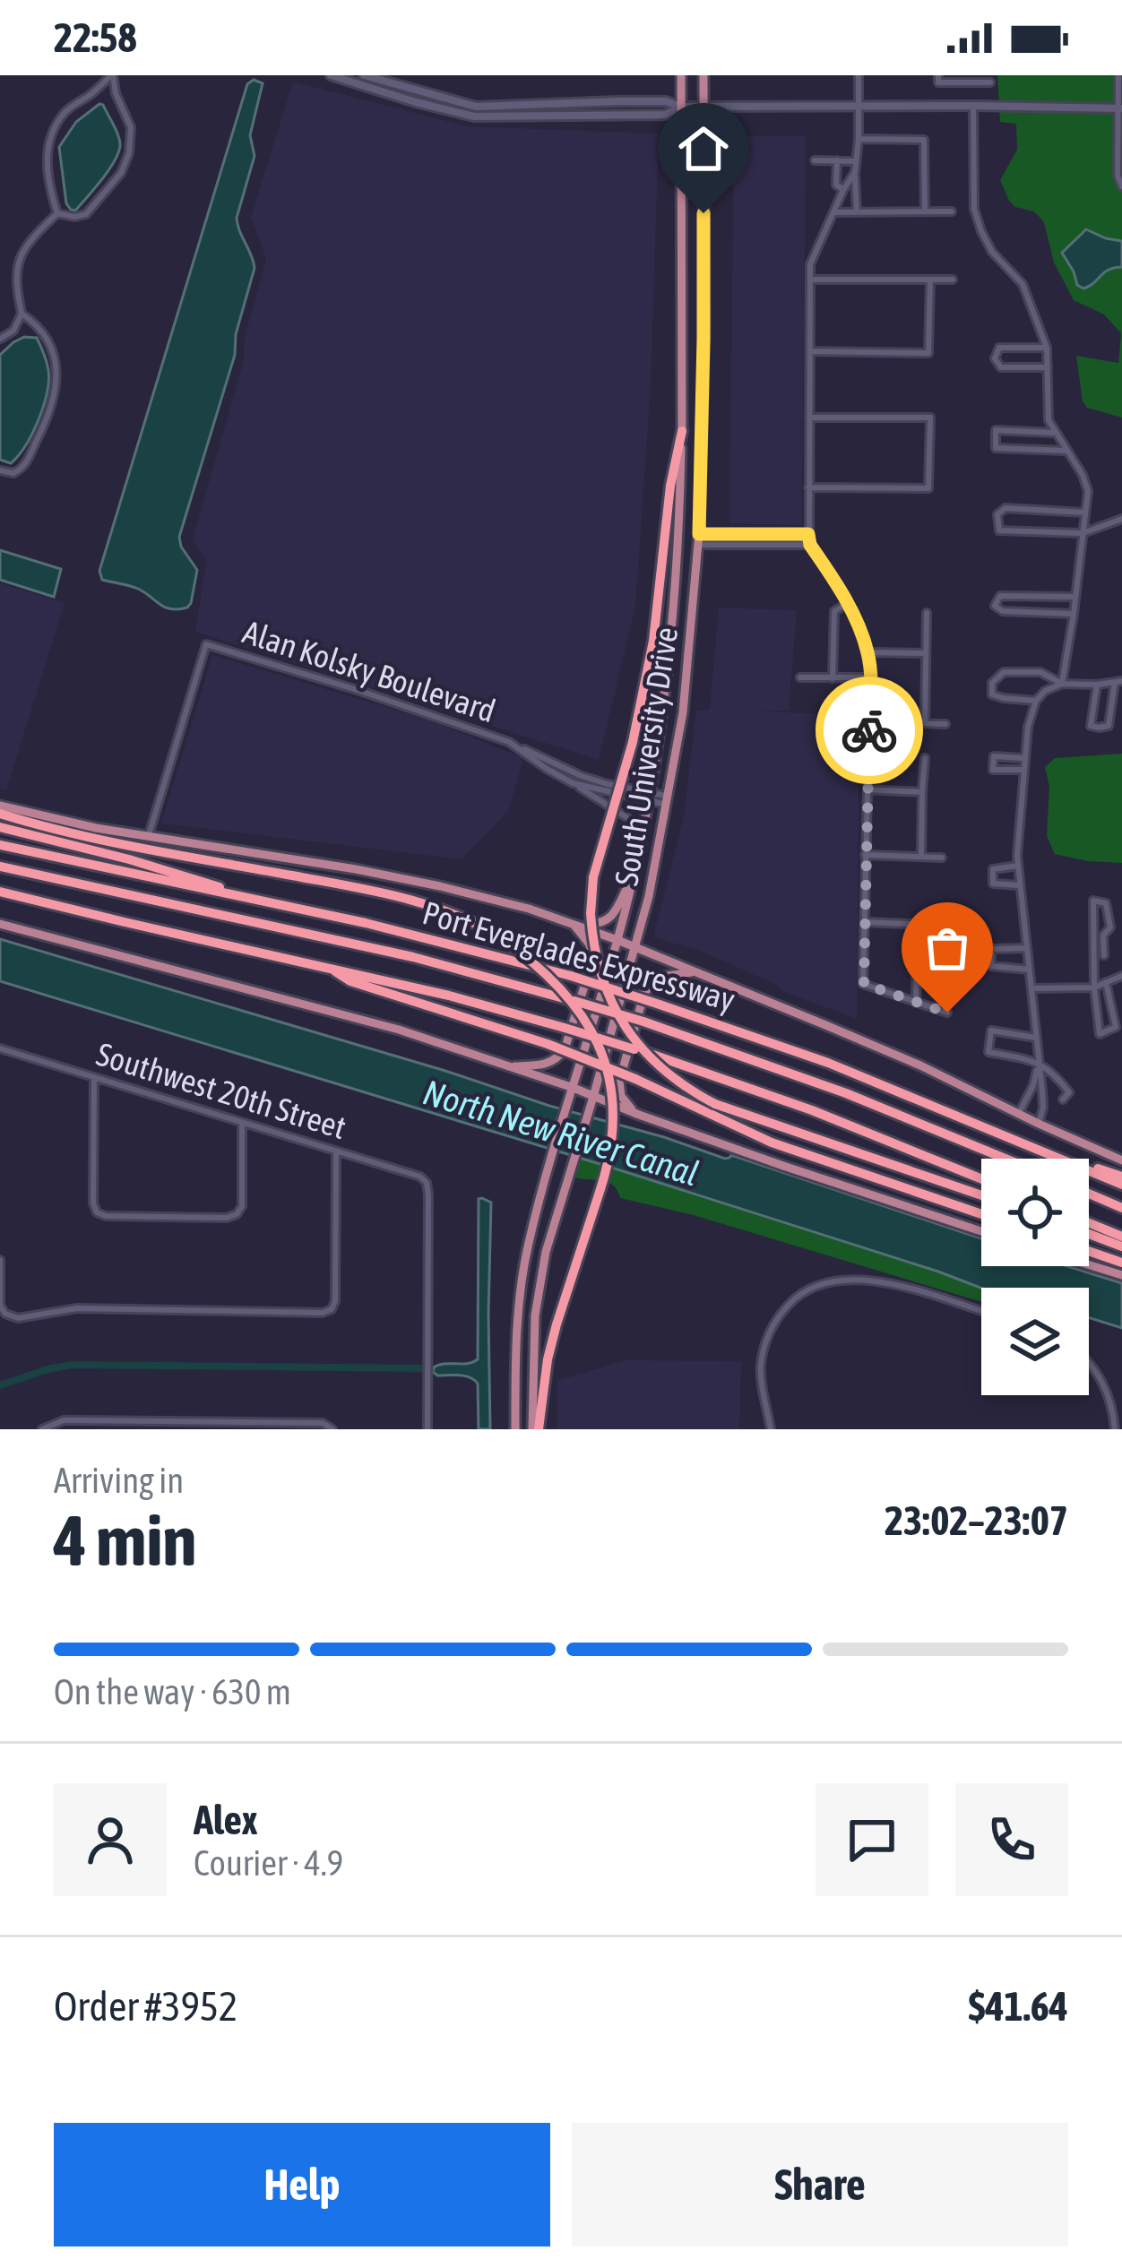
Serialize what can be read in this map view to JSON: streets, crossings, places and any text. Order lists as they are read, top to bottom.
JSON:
{
  "streets": {
    "highway": ["Port Everglades Expressway"],
    "main road": ["South University Drive"],
    "street": ["Alan Kolsky Boulevard", "Southwest 20th Street"]
  },
  "crossings": [
    ["Alan Kolsky Boulevard", "South University Drive"]
  ],
  "water": ["North New River Canal"],
  "page": {
    "status": "22:58",
    "heading": ["4 min", "Arriving in", "23:02–23:07"],
    "panel": [
      "Alex",
      "Courier · 4.9",
      "Order #3952",
      "$41.64"
    ],
    "bar": "On the way · 630 m",
    "buttons": ["Help", "Share"]
  }
}
